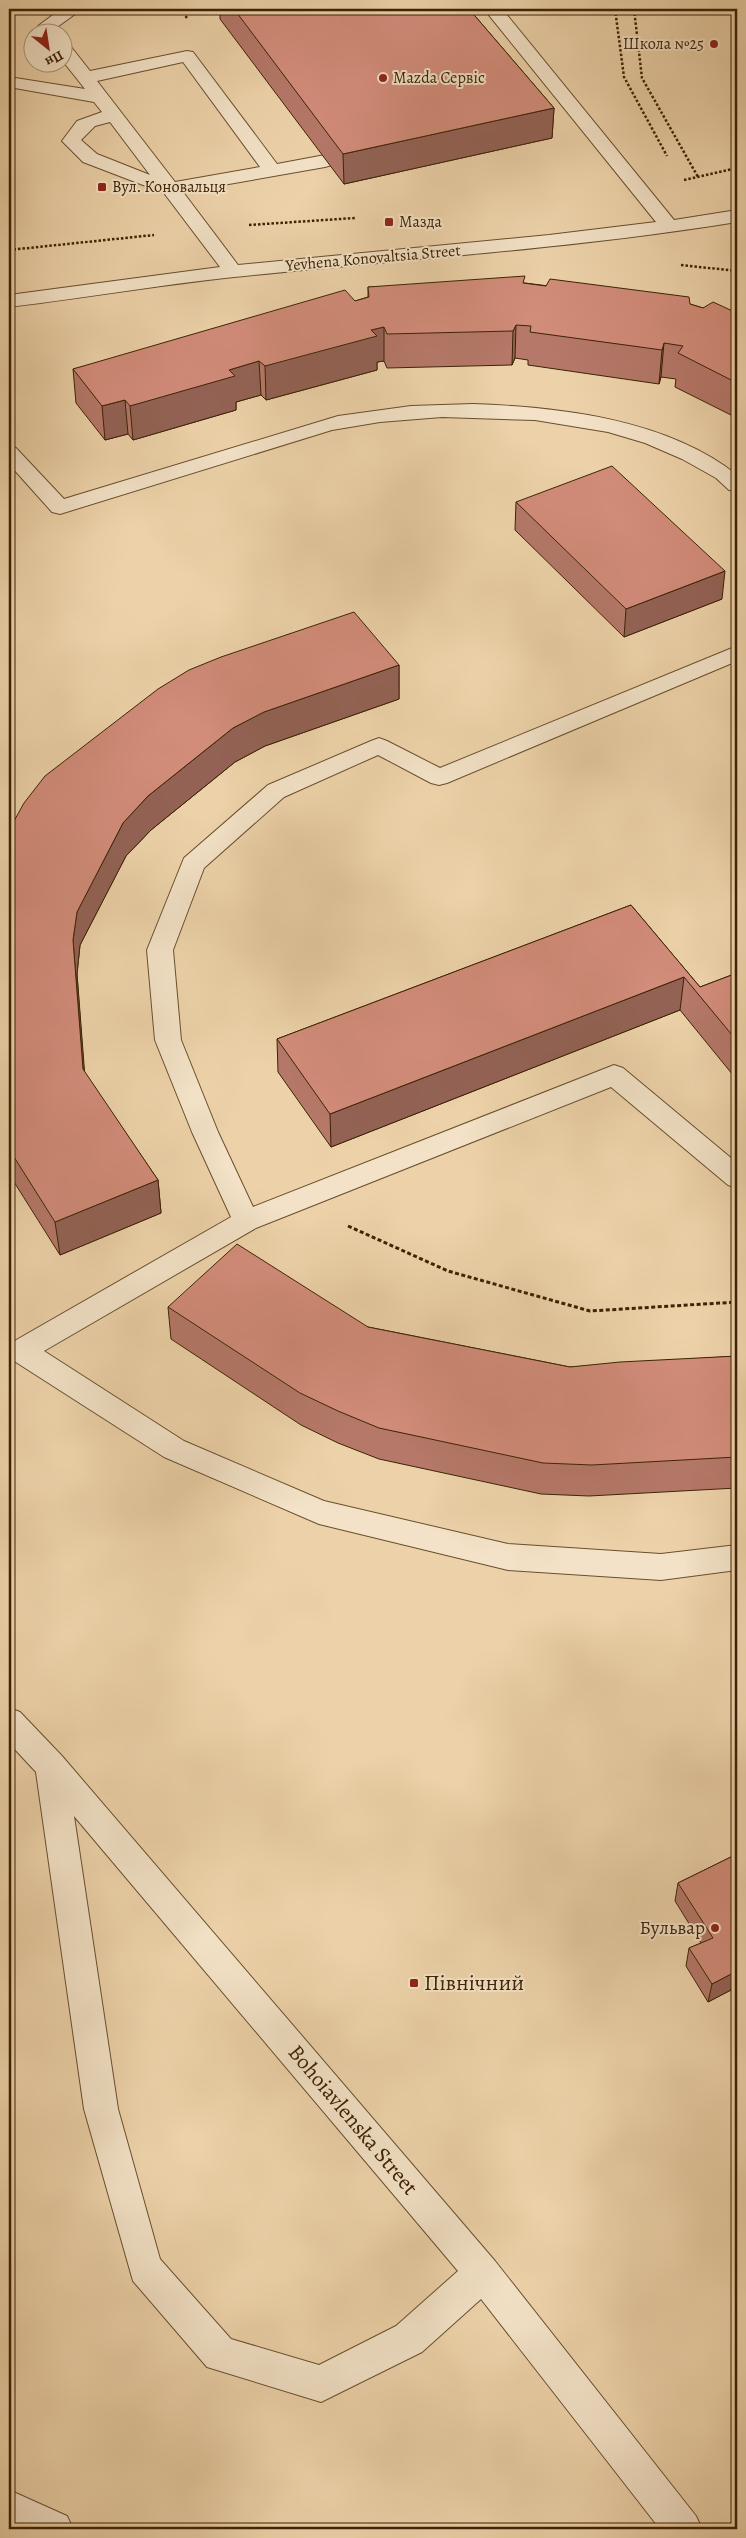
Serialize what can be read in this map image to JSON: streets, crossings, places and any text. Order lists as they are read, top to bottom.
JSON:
{
  "streets": {
    "street": ["Yevhena Konovaltsia Street", "Bohoiavlenska Street"]
  },
  "places": {
    "other": ["Школа №25", "Mazda Сервіс", "Бульвар"],
    "transit": ["Вул. Коновальця", "Мазда", "Північний"]
  },
  "north": "bottom right"
}
